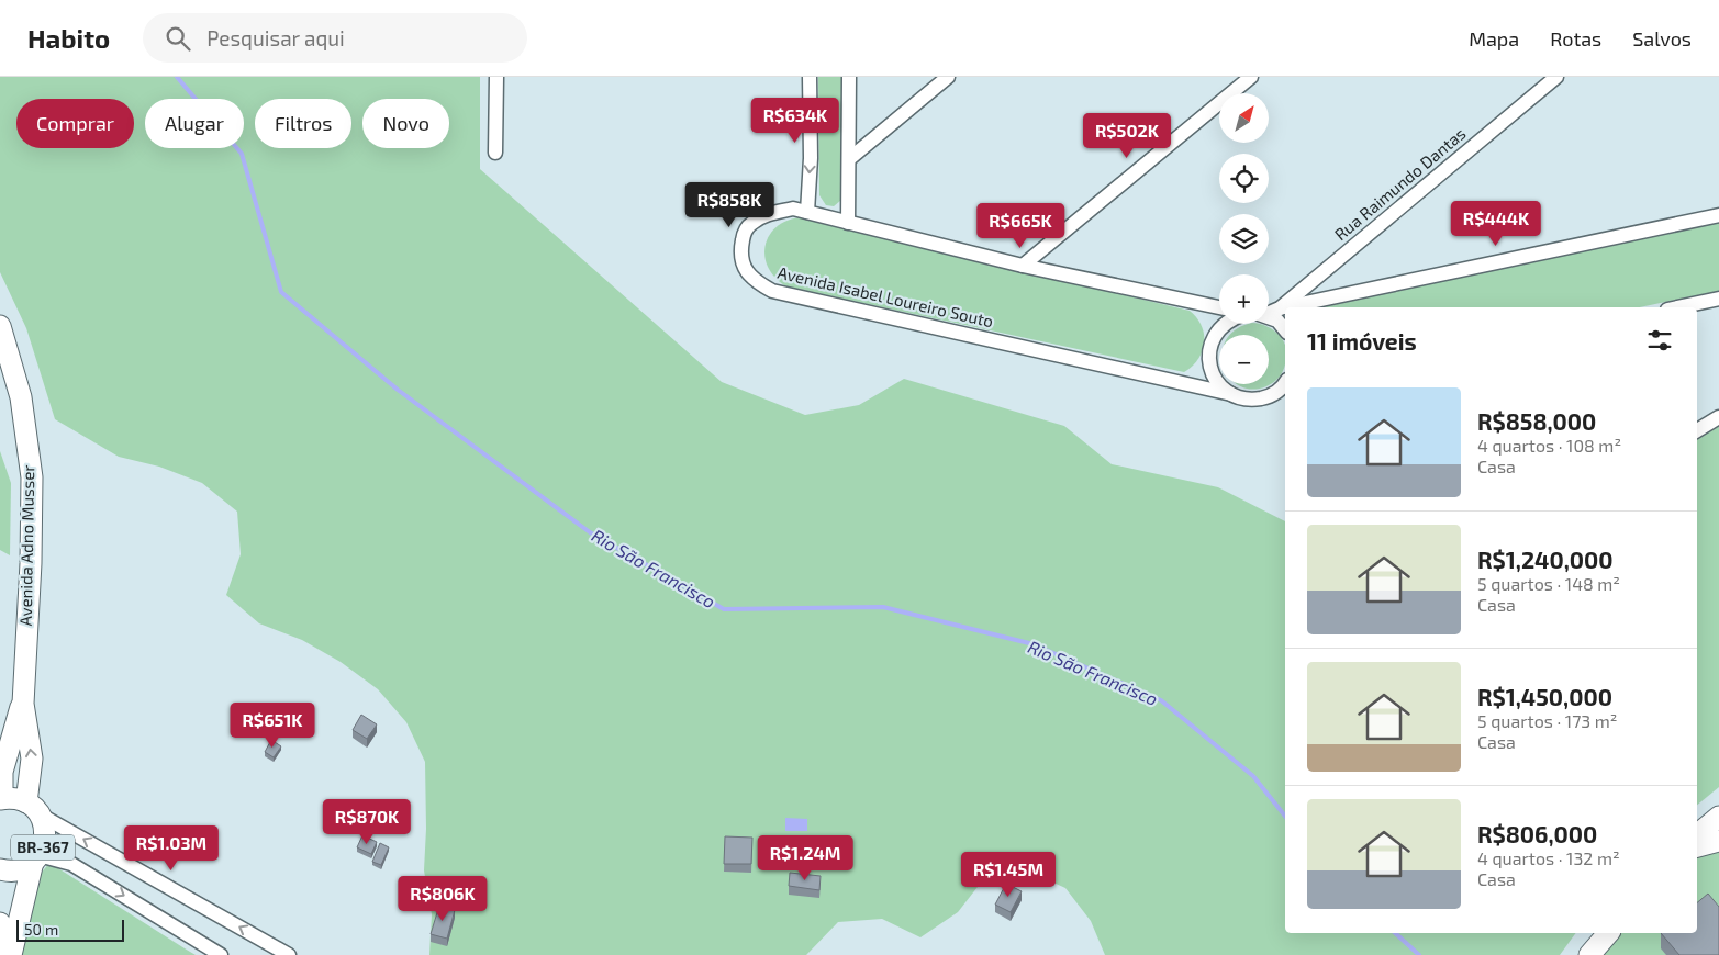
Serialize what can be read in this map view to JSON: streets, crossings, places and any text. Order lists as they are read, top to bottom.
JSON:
{
  "streets": {
    "main road": ["Avenida Adno Musser", "BR-367"],
    "street": ["Rua Raimundo Dantas", "Avenida Isabel Loureiro Souto"]
  },
  "crossings": [
    ["Avenida Adno Musser", "BR-367"]
  ],
  "water": ["Rio São Francisco"],
  "scale_bar": "50 m",
  "north": "top right",
  "page": {
    "header": "Habito",
    "search": "Pesquisar aqui",
    "nav": ["Mapa", "Rotas", "Salvos"],
    "map_buttons": ["+", "−"],
    "price": [
      "R$634K",
      "R$502K",
      "R$858K",
      "R$444K",
      "R$665K",
      "R$651K",
      "R$870K",
      "R$1.03M",
      "R$1.24M",
      "R$1.45M",
      "R$806K"
    ],
    "chip": [
      "Comprar",
      "Alugar",
      "Filtros",
      "Novo"
    ],
    "heading": "11 imóveis",
    "list": [
      {
        "name": "R$858,000",
        "note": "4 quartos · 108 m² · Casa"
      },
      {
        "name": "R$1,240,000",
        "note": "5 quartos · 148 m² · Casa"
      },
      {
        "name": "R$1,450,000",
        "note": "5 quartos · 173 m² · Casa"
      },
      {
        "name": "R$806,000",
        "note": "4 quartos · 132 m² · Casa"
      }
    ],
    "scale": "50 m"
  }
}
